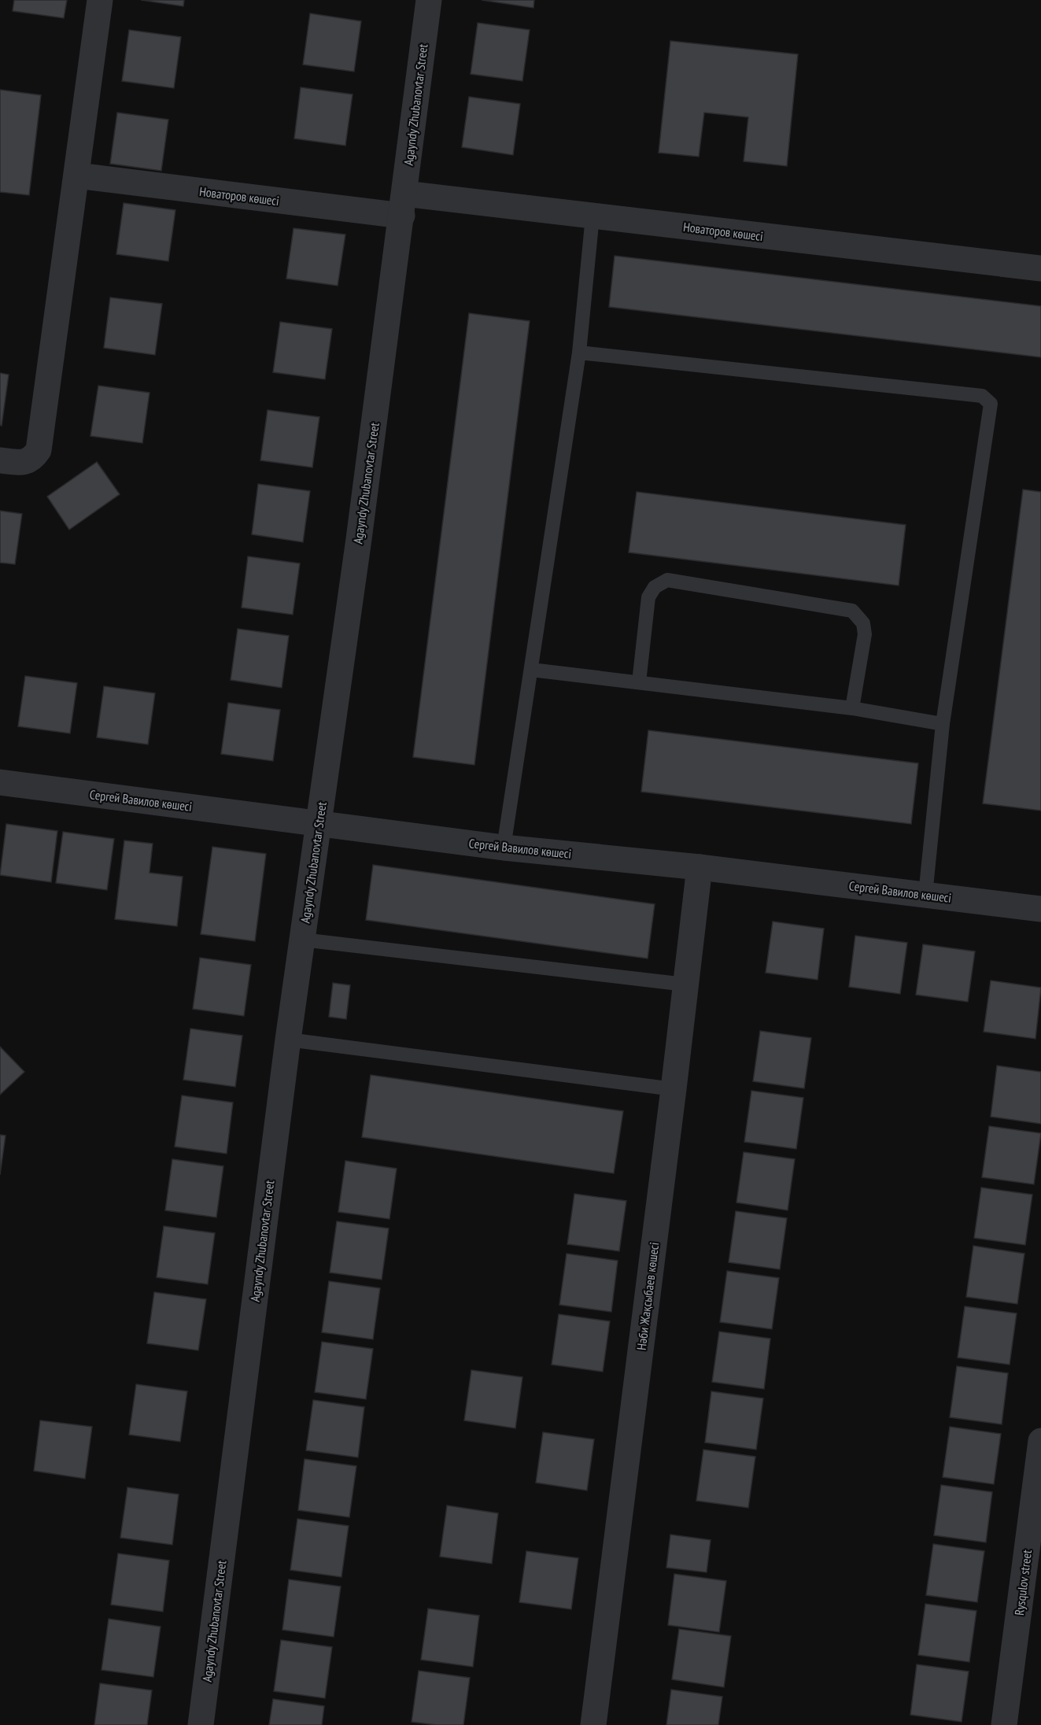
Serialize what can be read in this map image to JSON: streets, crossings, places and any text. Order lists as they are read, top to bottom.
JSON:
{
  "streets": {
    "street": [
      "Agayndy Zhubanovtar Street",
      "Новаторов көшесі",
      "Сергей Вавилов көшесі",
      "Нәби Жақсыбаев көшесі",
      "Rysqulov street"
    ]
  },
  "crossings": [
    ["Agayndy Zhubanovtar Street", "Новаторов көшесі"],
    ["Agayndy Zhubanovtar Street", "Сергей Вавилов көшесі"],
    ["Сергей Вавилов көшесі", "Нәби Жақсыбаев көшесі"]
  ]
}
